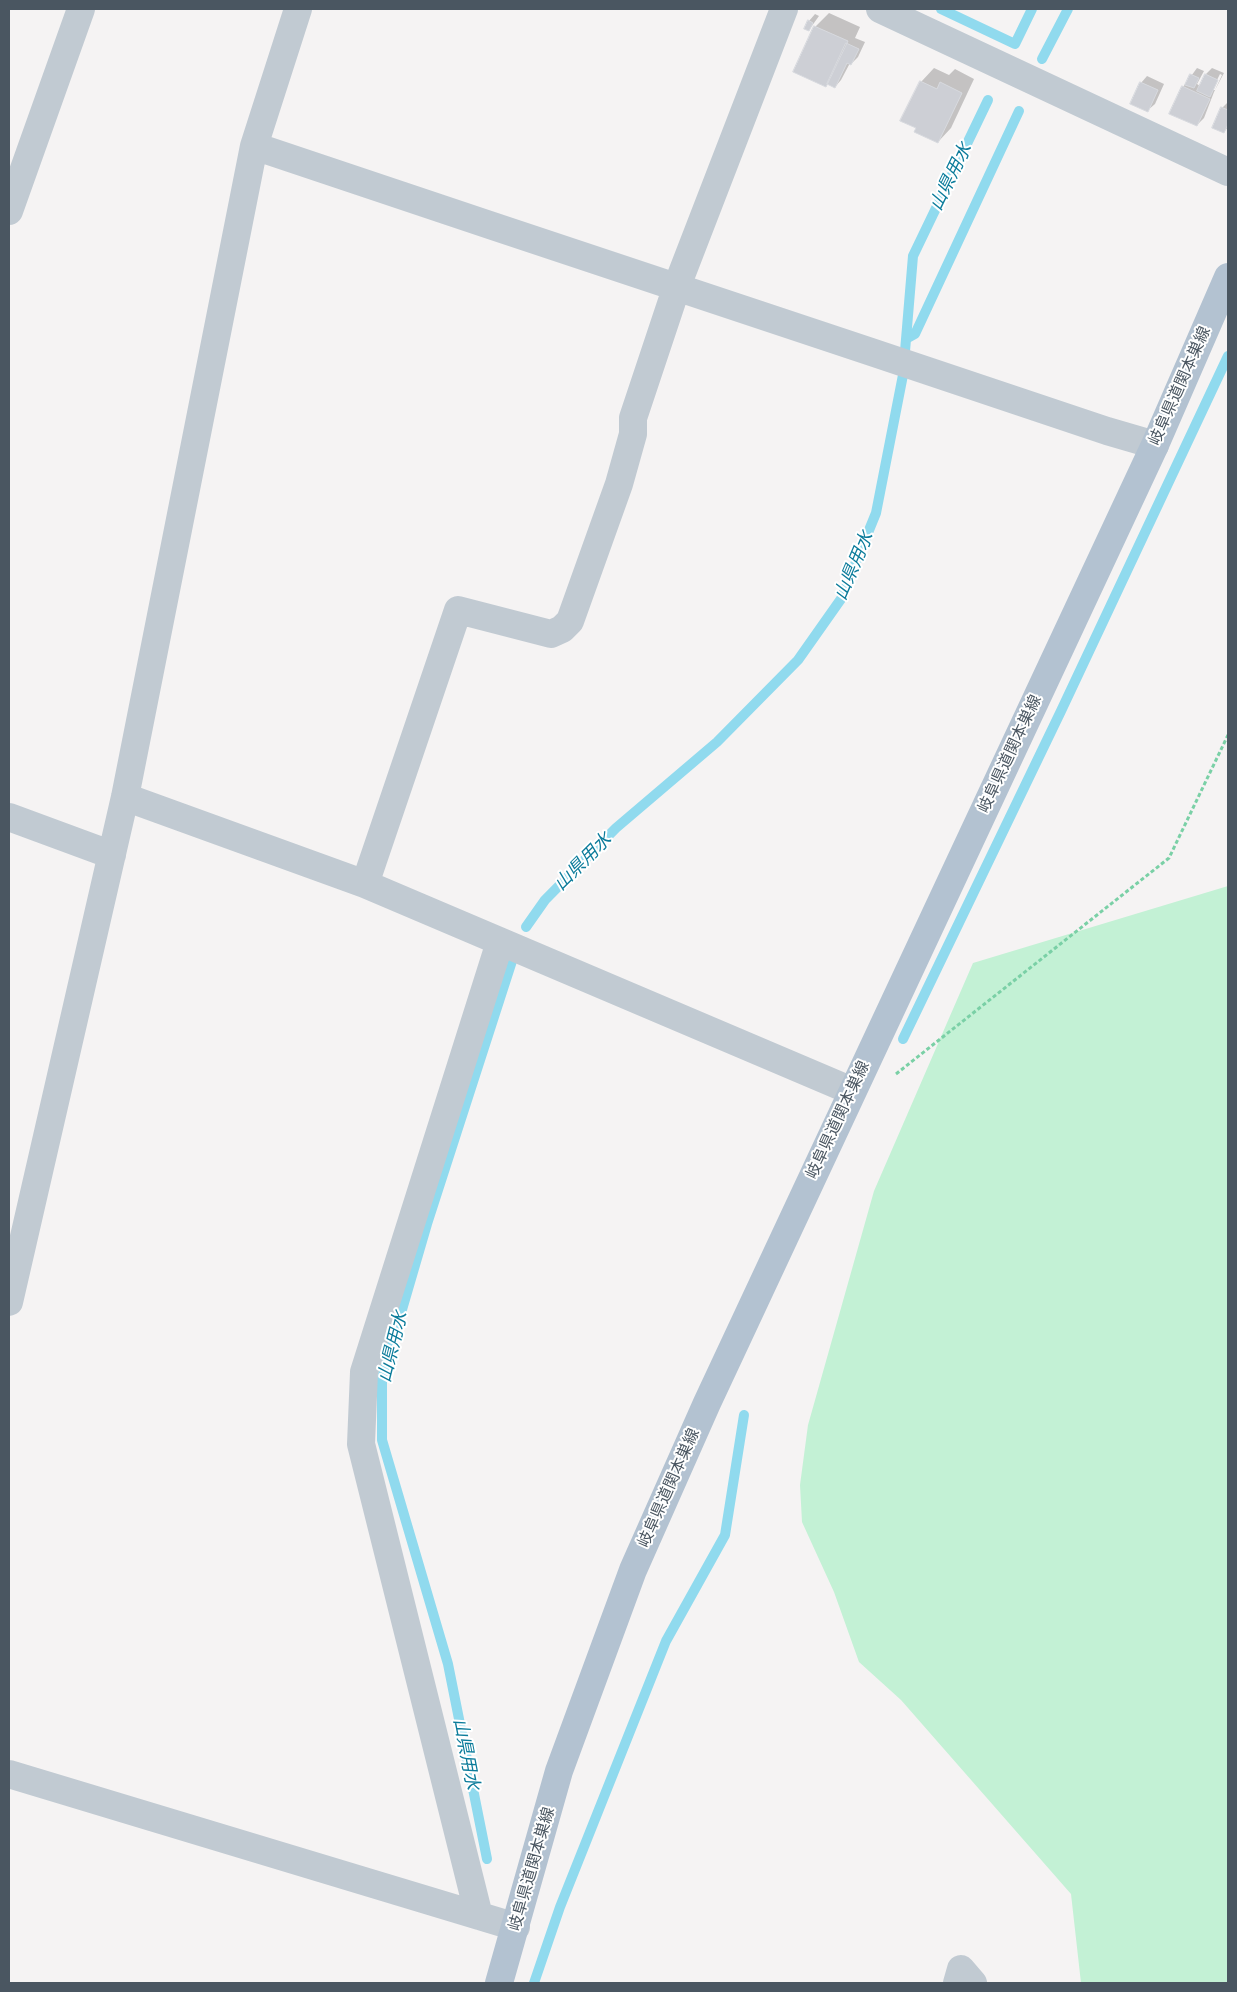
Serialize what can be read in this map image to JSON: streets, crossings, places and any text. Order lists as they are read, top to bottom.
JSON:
{
  "streets": {
    "main road": ["岐阜県道関本巣線"]
  },
  "water": ["山県用水"]
}
